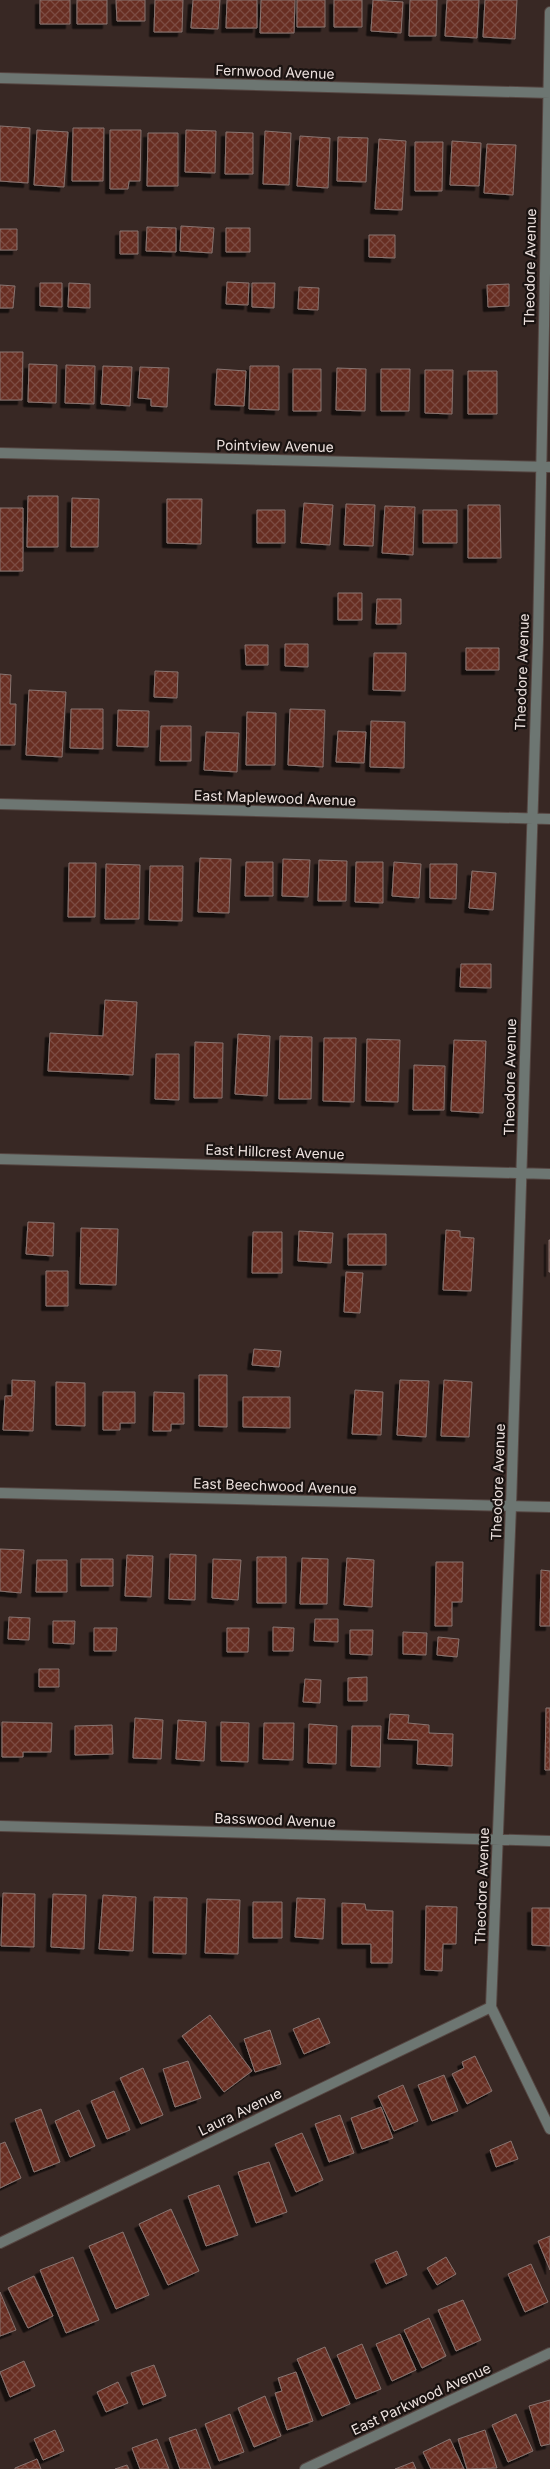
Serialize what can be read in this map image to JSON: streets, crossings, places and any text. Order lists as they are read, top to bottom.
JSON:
{
  "streets": {
    "street": [
      "Fernwood Avenue",
      "Theodore Avenue",
      "Pointview Avenue",
      "East Maplewood Avenue",
      "East Hillcrest Avenue",
      "East Beechwood Avenue",
      "Basswood Avenue",
      "Laura Avenue",
      "East Parkwood Avenue"
    ]
  },
  "crossings": [
    ["Fernwood Avenue", "Theodore Avenue"],
    ["Theodore Avenue", "Pointview Avenue"],
    ["Theodore Avenue", "East Maplewood Avenue"],
    ["Theodore Avenue", "East Hillcrest Avenue"],
    ["Theodore Avenue", "East Beechwood Avenue"],
    ["Theodore Avenue", "Basswood Avenue"],
    ["Theodore Avenue", "Laura Avenue"]
  ]
}
